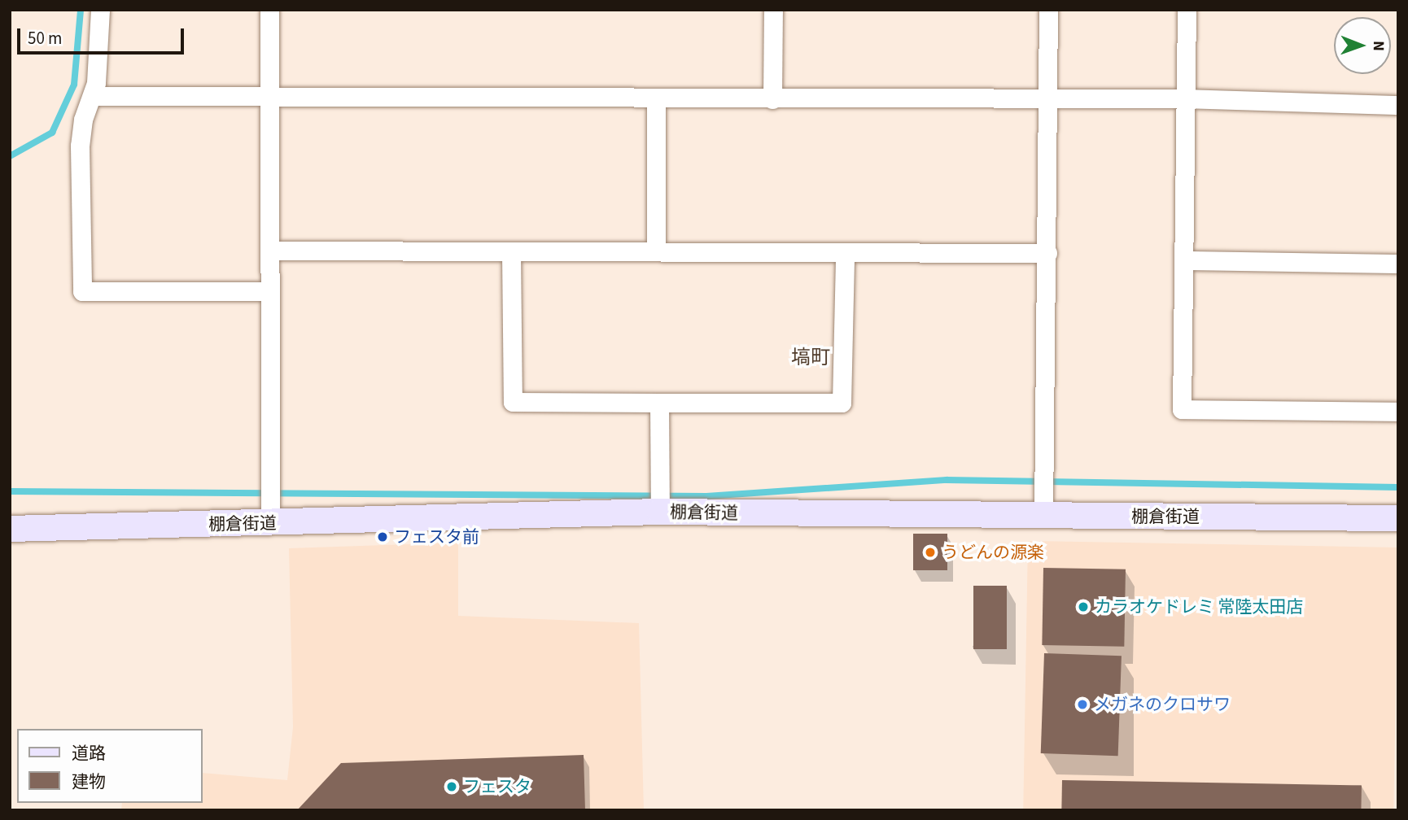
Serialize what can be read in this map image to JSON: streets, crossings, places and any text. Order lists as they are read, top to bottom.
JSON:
{
  "streets": {
    "street": ["棚倉街道"]
  },
  "districts": ["塙町"],
  "places": [
    "フェスタ前",
    "うどんの源楽",
    "カラオケドレミ 常陸太田店",
    "メガネのクロサワ",
    "フェスタ"
  ],
  "legend": ["道路", "建物"],
  "scale_bar": "50 m",
  "north": "right"
}
